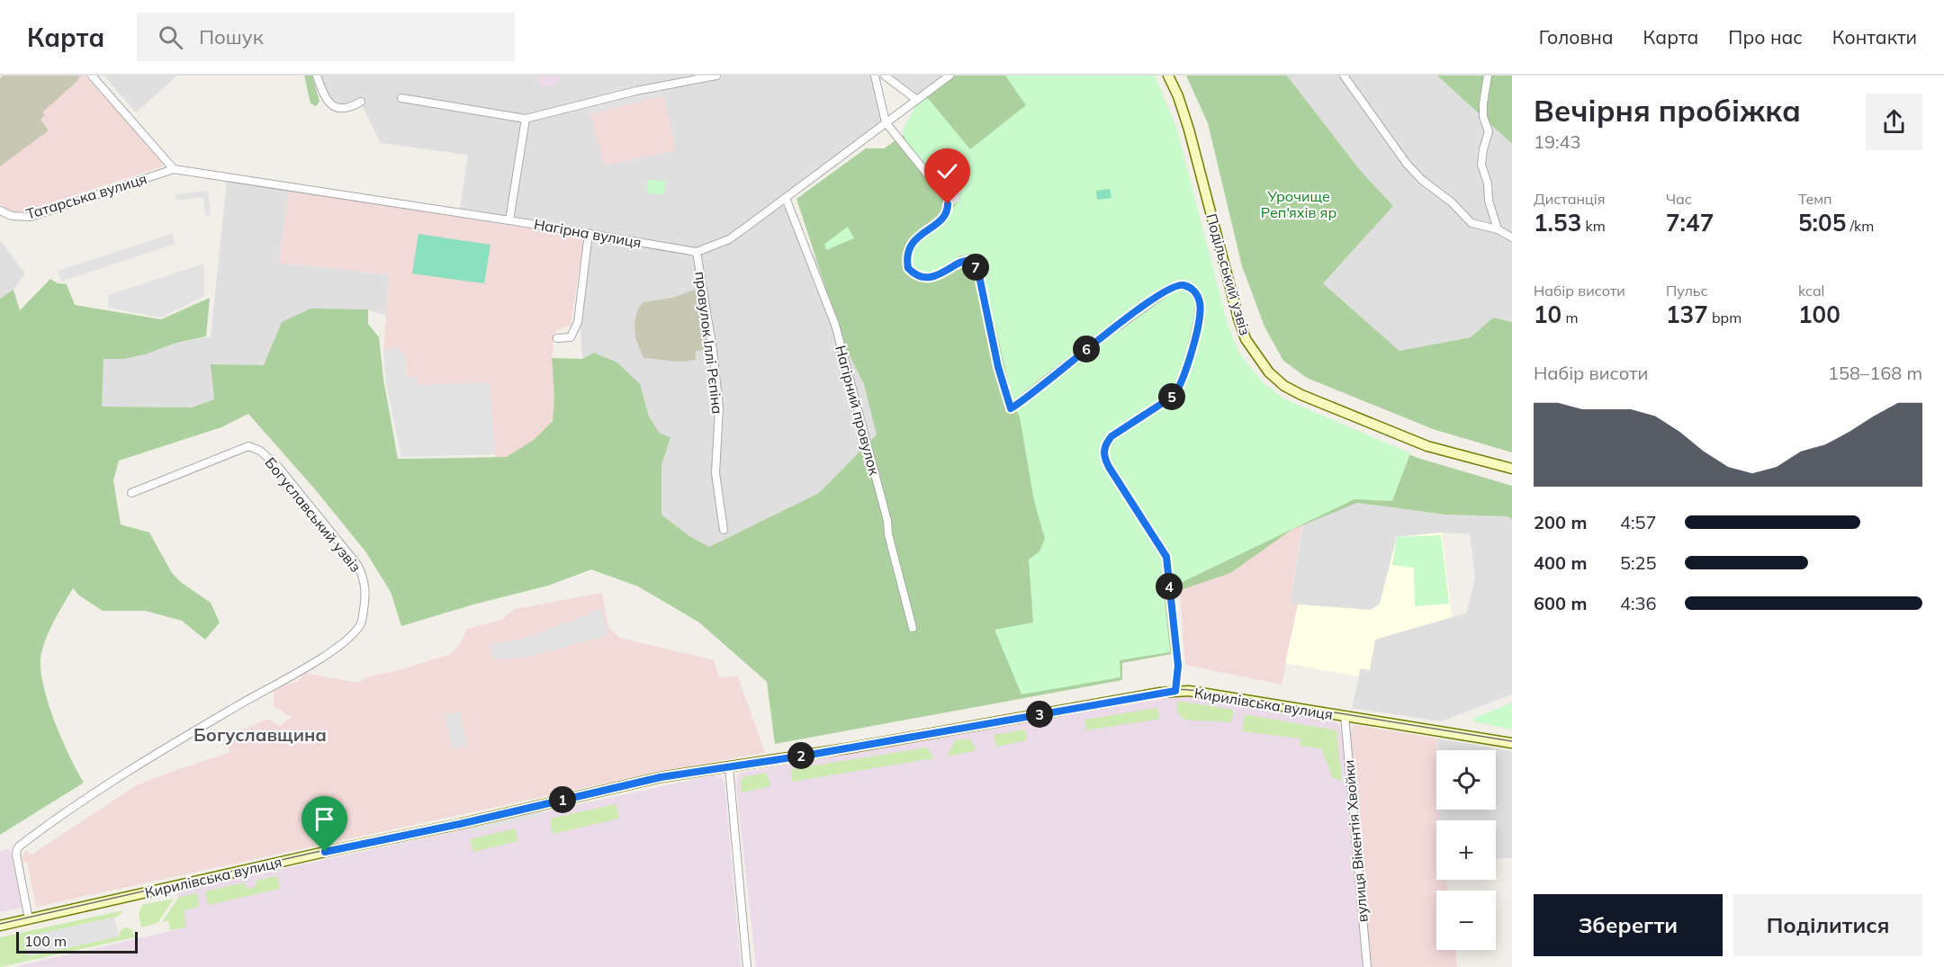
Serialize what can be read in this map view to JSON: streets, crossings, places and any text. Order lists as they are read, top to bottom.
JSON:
{
  "streets": {
    "main road": ["Подільський узвіз", "Кирилівська вулиця"],
    "street": [
      "Татарська вулиця",
      "Нагірна вулиця",
      "провулок Іллі Рєпіна",
      "Нагірний провулок",
      "Богуславський узвіз",
      "вулиця Вікентія Хвойки"
    ]
  },
  "crossings": [
    ["Татарська вулиця", "Нагірна вулиця"],
    ["Нагірна вулиця", "провулок Іллі Рєпіна"],
    ["Богуславський узвіз", "Кирилівська вулиця"],
    ["Кирилівська вулиця", "вулиця Вікентія Хвойки"]
  ],
  "districts": ["Богуславщина"],
  "parks": ["Урочище Реп'яхів яр"],
  "scale_bar": "100 m",
  "page": {
    "header": "Карта",
    "search": "Пошук",
    "nav": [
      "Головна",
      "Карта",
      "Про нас",
      "Контакти"
    ],
    "heading": ["Вечірня пробіжка", "19:43"],
    "stats": [
      ["Дистанція", "1.53 km"],
      ["Час", "7:47"],
      ["Темп", "5:05 /km"],
      ["Набір висоти", "10 m"],
      ["Пульс", "137 bpm"],
      ["kcal", "100"]
    ],
    "pins": [
      "7",
      "6",
      "5",
      "4",
      "3",
      "2",
      "1"
    ],
    "chart": ["Набір висоти", "158–168 m"],
    "list": [
      {
        "name": "200 m",
        "note": "4:57"
      },
      {
        "name": "400 m",
        "note": "5:25"
      },
      {
        "name": "600 m",
        "note": "4:36"
      }
    ],
    "map_buttons": ["+", "−"],
    "buttons": ["Зберегти", "Поділитися"],
    "scale": "100 m"
  }
}
